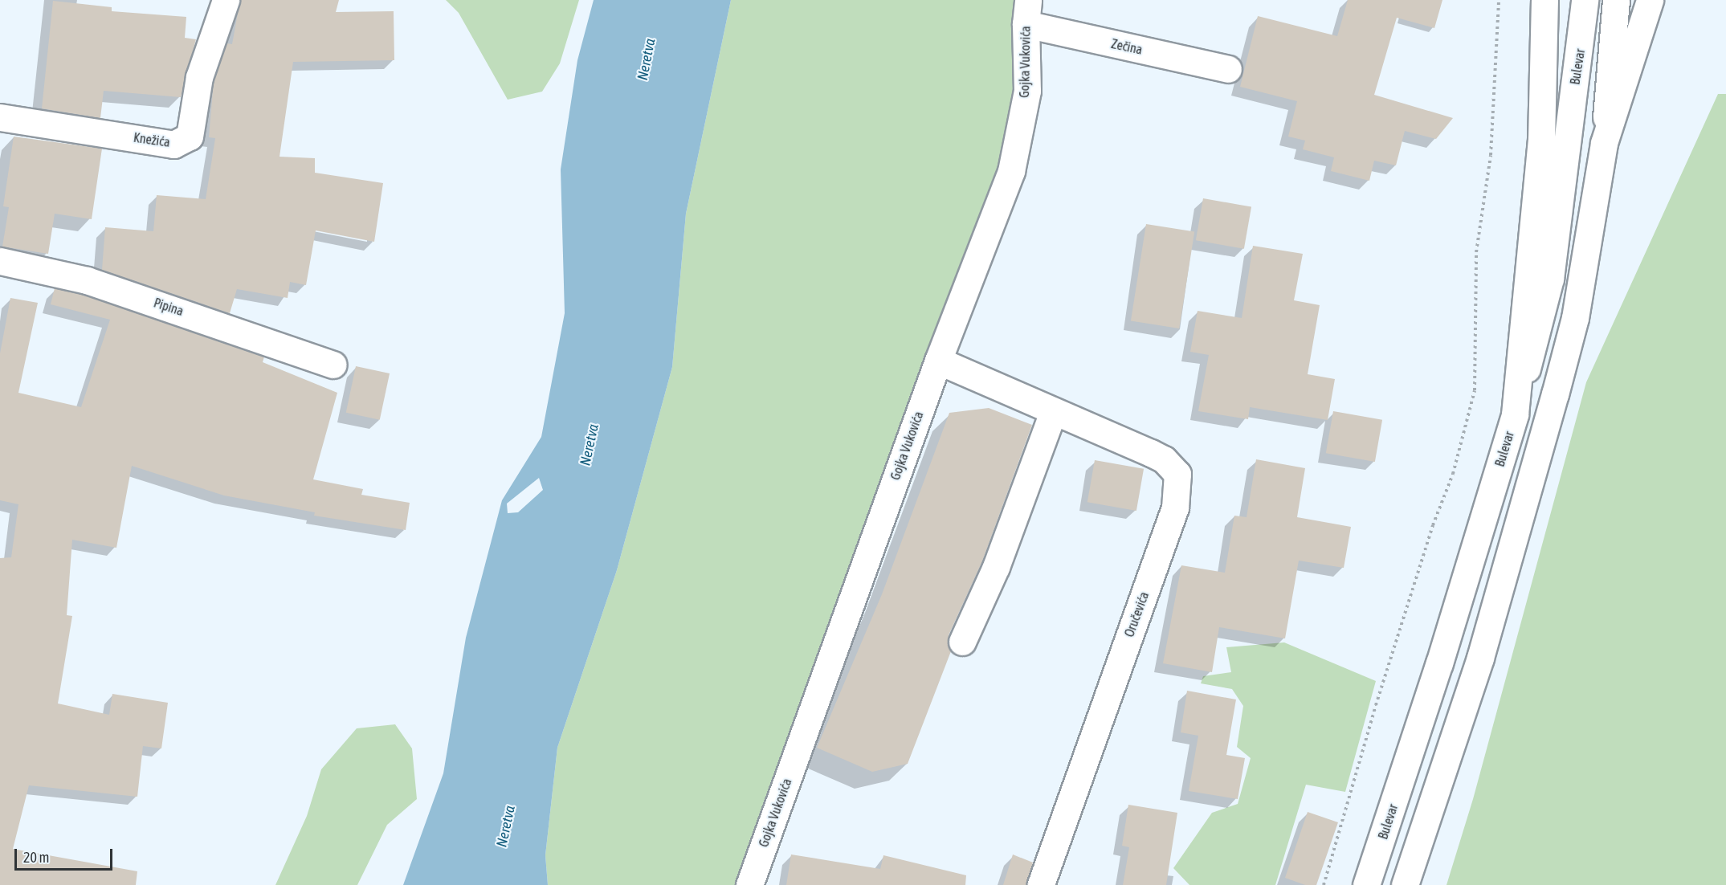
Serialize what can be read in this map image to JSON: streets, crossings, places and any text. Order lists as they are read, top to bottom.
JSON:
{
  "streets": {
    "street": [
      "Zečina",
      "Gojka Vukovića",
      "Bulevar",
      "Knežića",
      "Pipina",
      "Oručevića"
    ]
  },
  "crossings": [
    ["Zečina", "Gojka Vukovića"],
    ["Gojka Vukovića", "Oručevića"]
  ],
  "water": ["Neretva"],
  "scale_bar": "20 m"
}
